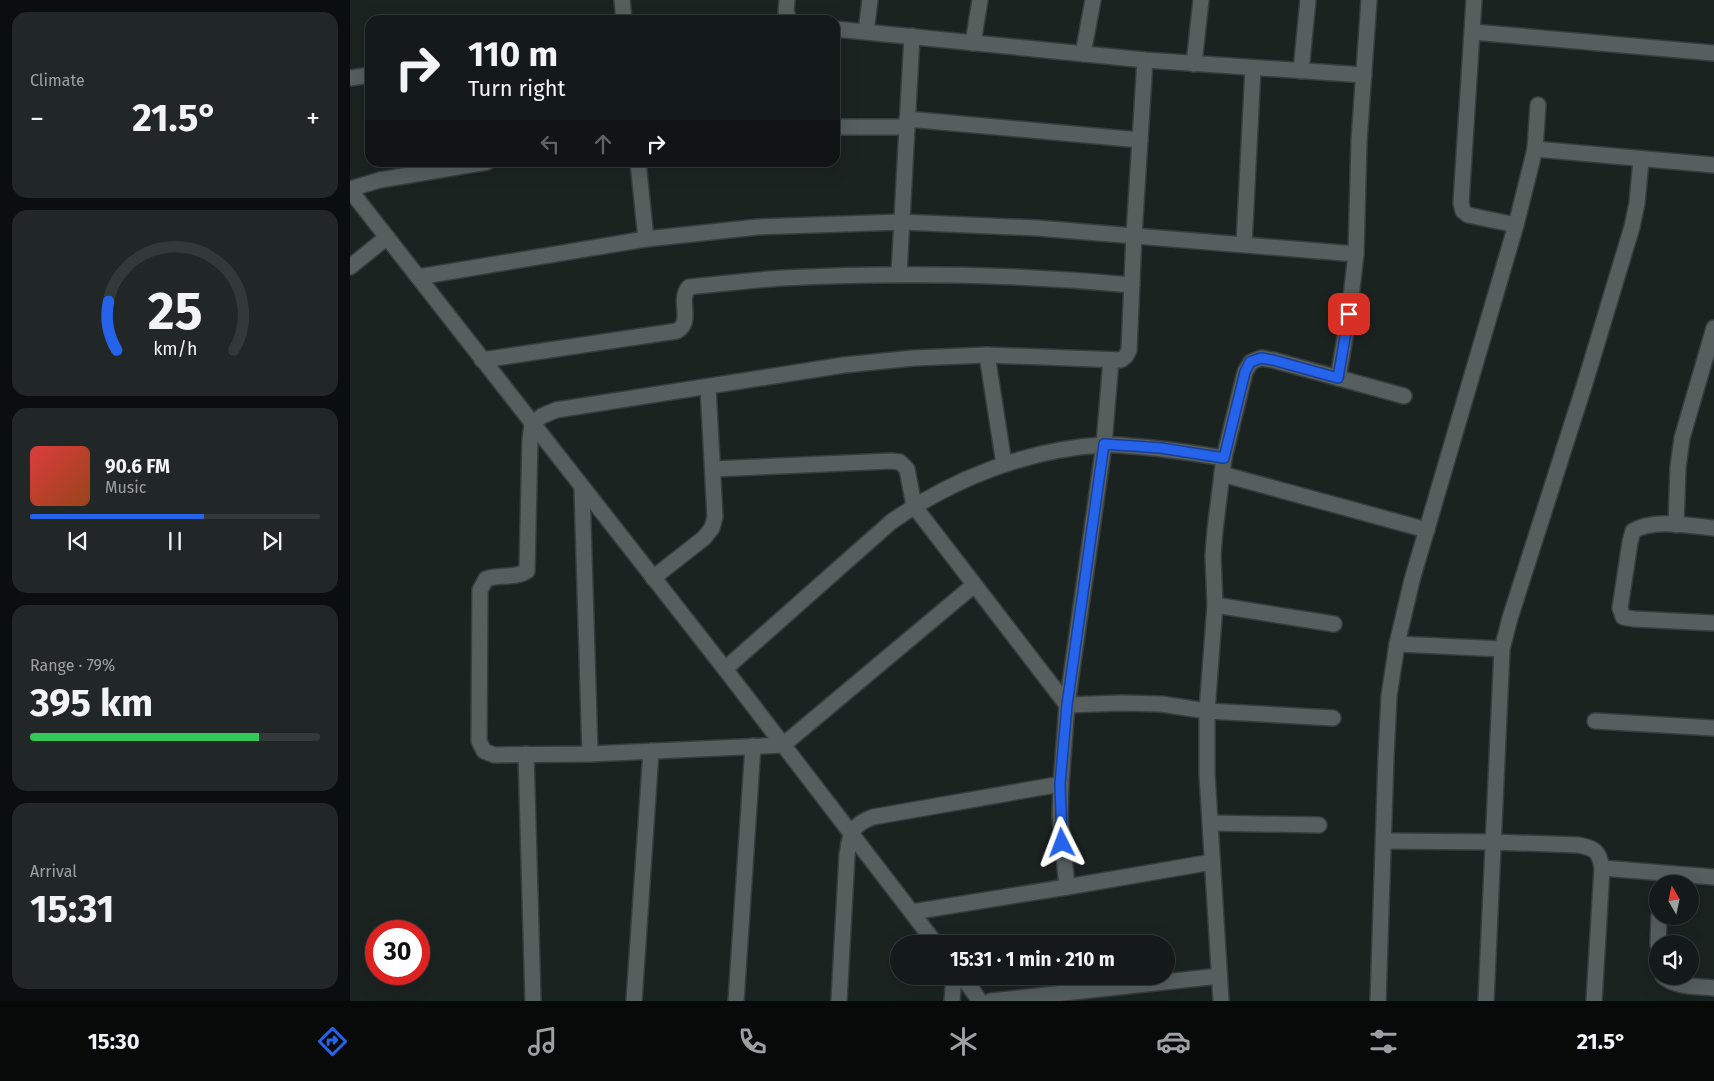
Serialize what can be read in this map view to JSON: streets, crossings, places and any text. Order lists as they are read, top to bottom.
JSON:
{
  "north": "top",
  "page": {
    "tile": [
      "Climate",
      ["Range · 79%", "395 km"],
      ["Arrival", "15:31"]
    ],
    "turn": ["110 m", "Turn right"],
    "heat": ["−", "21.5°", "+"],
    "song": ["90.6 FM", "Music"],
    "limit": "30",
    "trip": "15:31 · 1 min · 210 m",
    "tabs": ["15:30", "21.5°"],
    "gauge": ["25", "km/h"]
  }
}
